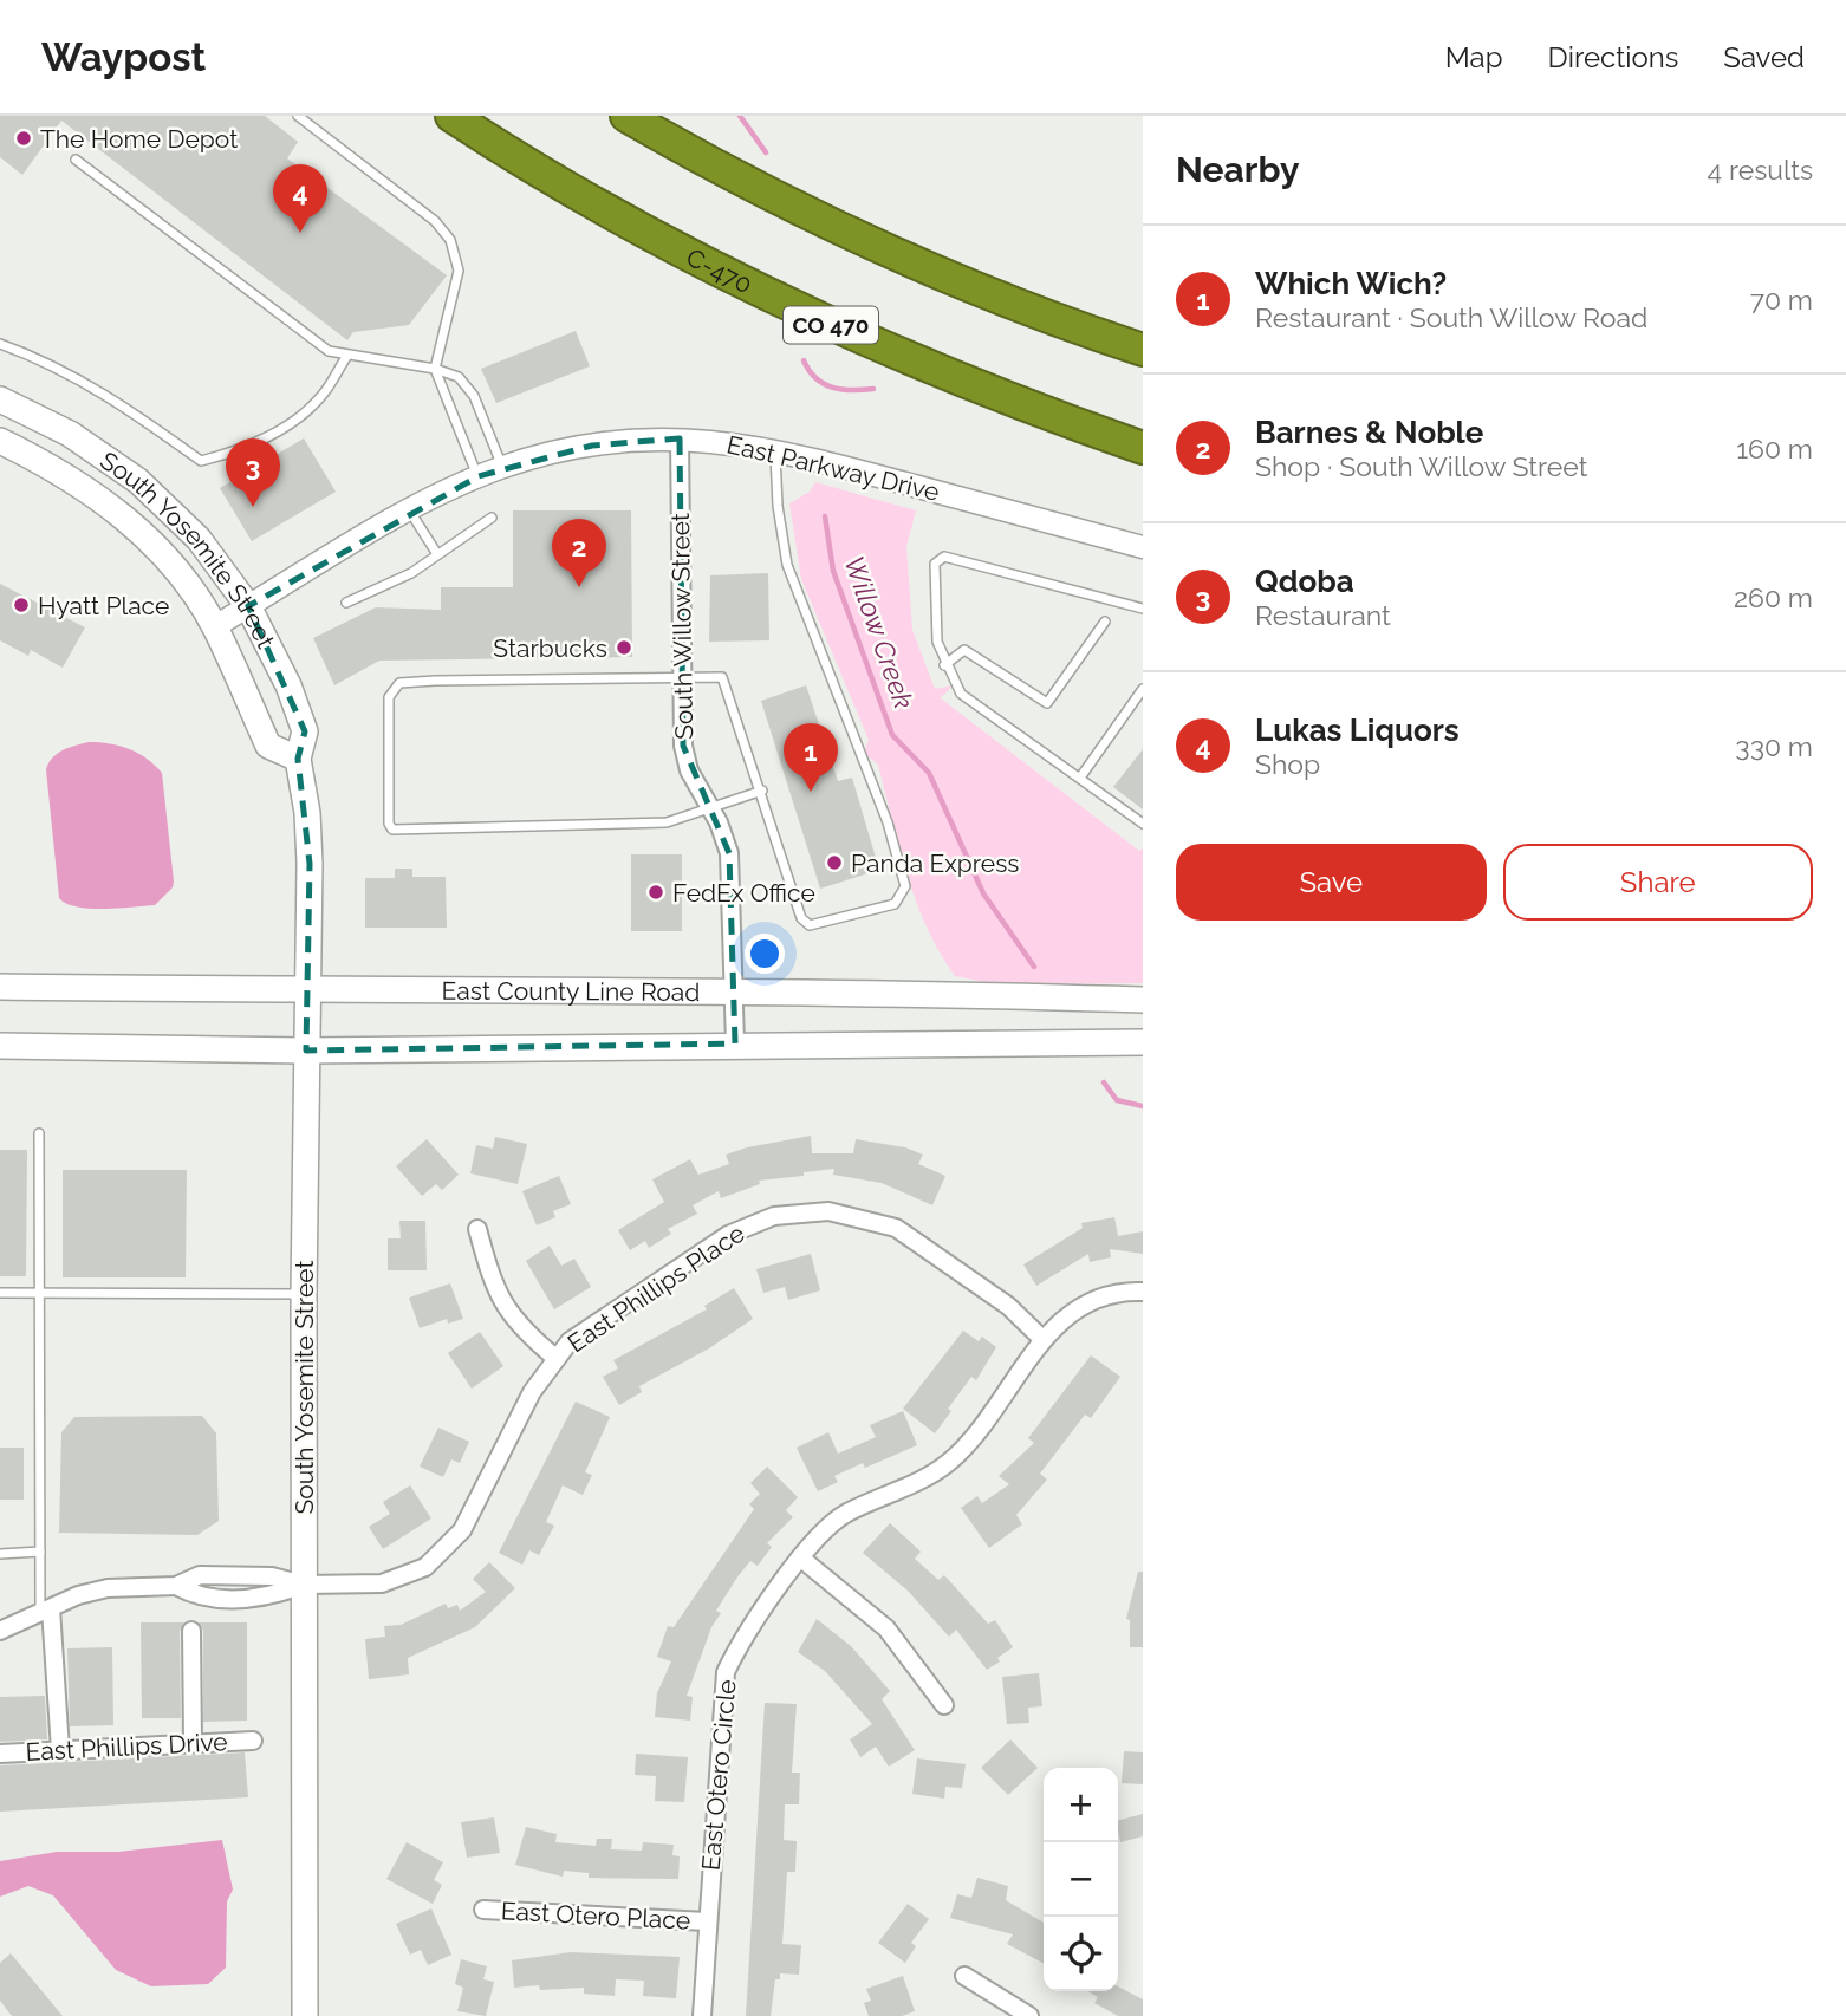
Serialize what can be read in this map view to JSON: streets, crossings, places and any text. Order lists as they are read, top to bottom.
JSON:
{
  "streets": {
    "highway": ["C-470", "CO 470"],
    "main road": ["South Yosemite Street", "East County Line Road"],
    "street": [
      "East Parkway Drive",
      "South Willow Street",
      "East Phillips Place",
      "East Phillips Drive",
      "East Otero Circle",
      "East Otero Place"
    ]
  },
  "crossings": [
    ["East Parkway Drive", "South Yosemite Street"],
    ["East Parkway Drive", "South Willow Street"],
    ["South Yosemite Street", "East County Line Road"],
    ["South Yosemite Street", "East Phillips Place"],
    ["South Willow Street", "East County Line Road"],
    ["East Phillips Place", "East Otero Circle"],
    ["East Otero Circle", "East Otero Place"]
  ],
  "water": ["Willow Creek"],
  "places": [
    "The Home Depot",
    "Hyatt Place",
    "Starbucks",
    "Panda Express",
    "FedEx Office"
  ],
  "page": {
    "header": "Waypost",
    "nav": ["Map", "Directions", "Saved"],
    "heading": ["Nearby", "4 results"],
    "pins": [
      "4",
      "3",
      "2",
      "1"
    ],
    "list": [
      {
        "mark": "1",
        "name": "Which Wich?",
        "note": "Restaurant · South Willow Road",
        "value": "70 m"
      },
      {
        "mark": "2",
        "name": "Barnes & Noble",
        "note": "Shop · South Willow Street",
        "value": "160 m"
      },
      {
        "mark": "3",
        "name": "Qdoba",
        "note": "Restaurant",
        "value": "260 m"
      },
      {
        "mark": "4",
        "name": "Lukas Liquors",
        "note": "Shop",
        "value": "330 m"
      }
    ],
    "buttons": ["Save", "Share"],
    "map_buttons": ["+", "−"]
  }
}
